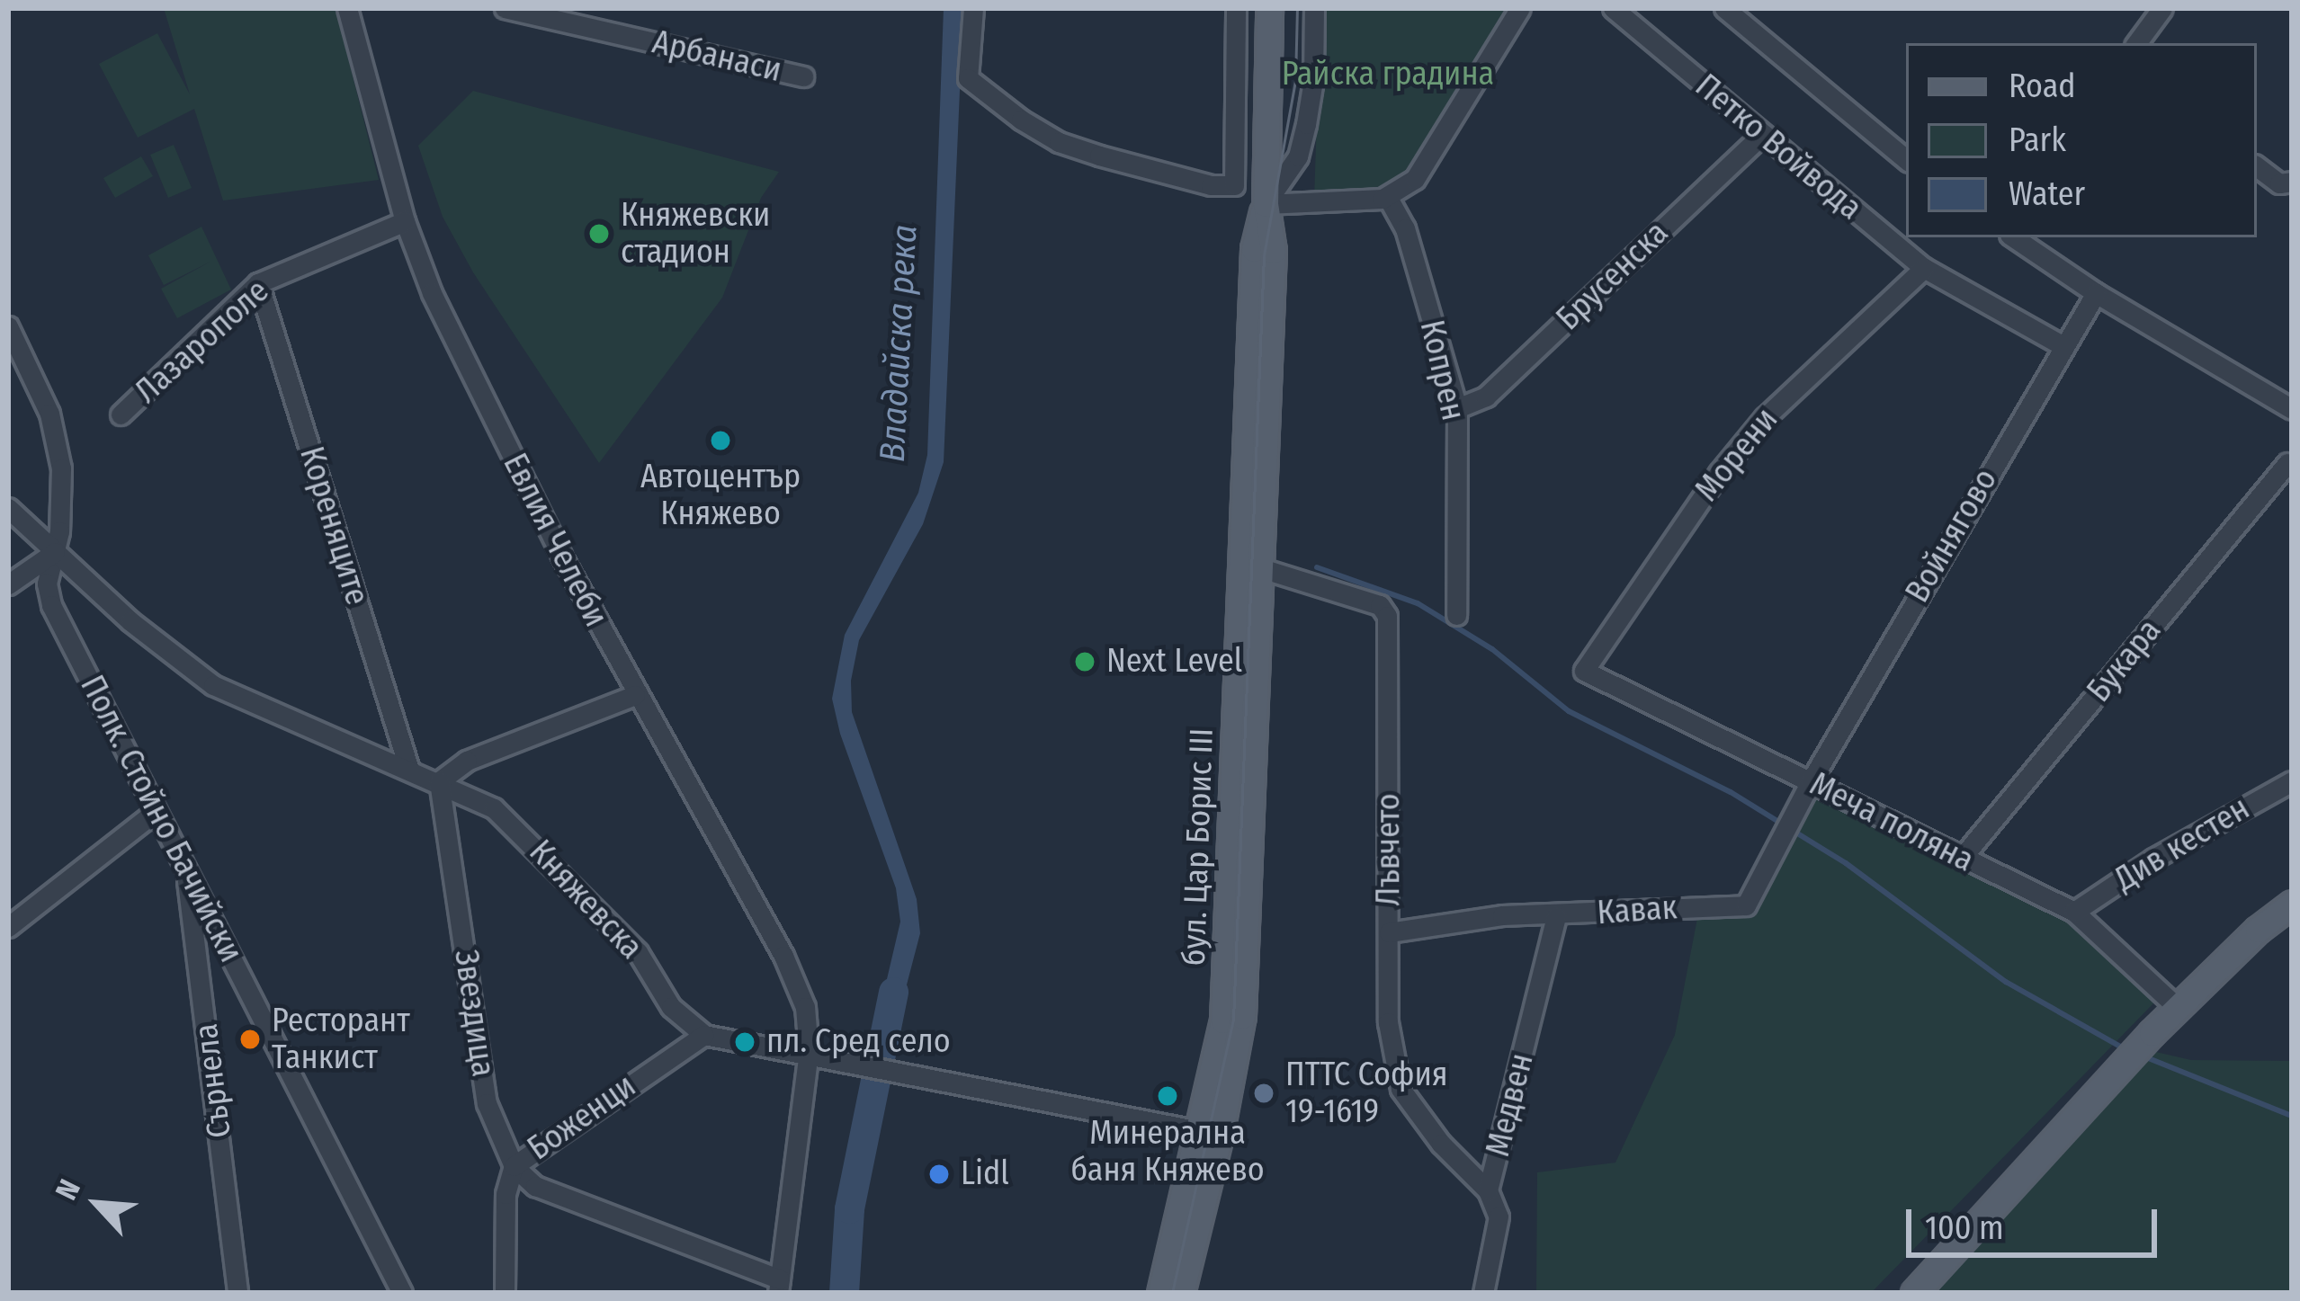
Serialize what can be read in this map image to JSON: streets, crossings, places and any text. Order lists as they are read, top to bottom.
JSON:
{
  "streets": {
    "main road": ["бул. Цар Борис III"],
    "street": [
      "Арбанаси",
      "Петко Войвода",
      "Брусенска",
      "Лазарополе",
      "Копрен",
      "Морени",
      "Кореняците",
      "Войнягово",
      "Евлия Челеби",
      "Букара",
      "Полк. Стойно Бачийски",
      "Меча поляна",
      "Див кестен",
      "Лъвчето",
      "Княжевска",
      "Кавак",
      "Звездица",
      "Сърнела",
      "Медвен",
      "Боженци"
    ]
  },
  "crossings": [
    ["Петко Войвода", "Брусенска"],
    ["Петко Войвода", "Морени"],
    ["Петко Войвода", "Войнягово"],
    ["Брусенска", "Копрен"],
    ["Лазарополе", "Кореняците"],
    ["Лазарополе", "Евлия Челеби"],
    ["Морени", "Меча поляна"],
    ["Кореняците", "Княжевска"],
    ["Войнягово", "Меча поляна"],
    ["Войнягово", "Кавак"],
    ["Букара", "Меча поляна"],
    ["Полк. Стойно Бачийски", "Княжевска"],
    ["Полк. Стойно Бачийски", "Сърнела"],
    ["Меча поляна", "Див кестен"],
    ["Меча поляна", "Кавак"],
    ["бул. Цар Борис III", "Лъвчето"],
    ["Лъвчето", "Кавак"],
    ["Лъвчето", "Медвен"],
    ["Княжевска", "Звездица"],
    ["Княжевска", "Боженци"],
    ["Кавак", "Медвен"],
    ["Звездица", "Боженци"]
  ],
  "water": ["Владайска река"],
  "parks": ["Райска градина"],
  "places": [
    "Княжевски стадион",
    "Автоцентър Княжево",
    "Next Level",
    "Ресторант Танкист",
    "пл. Сред село",
    "ПТТС София 19-1619",
    "Минерална баня Княжево",
    "Lidl"
  ],
  "legend": ["Road", "Park", "Water"],
  "scale_bar": "100 m",
  "north": "top left"
}
